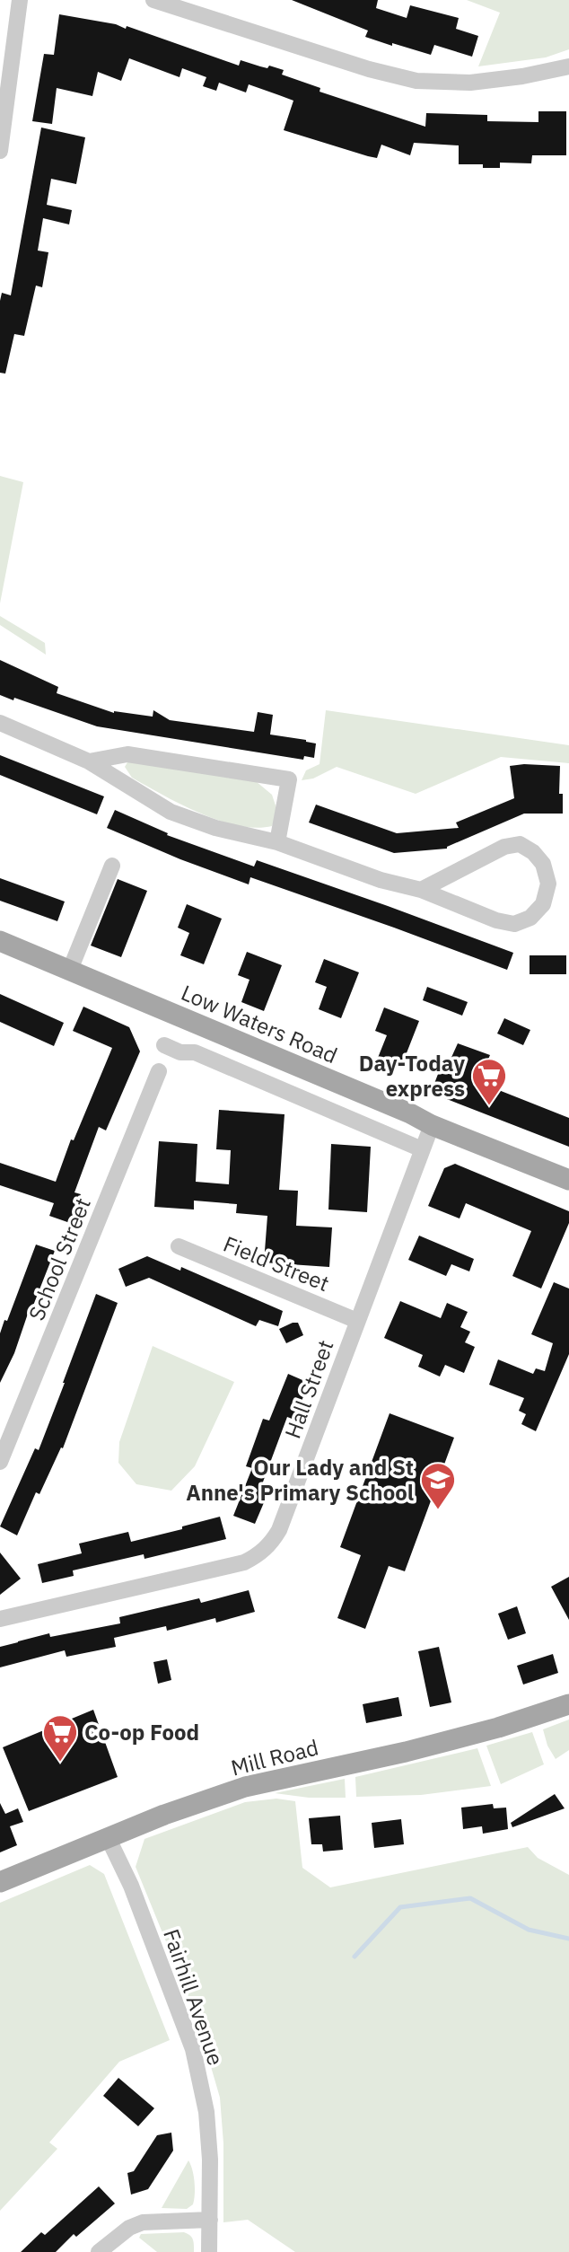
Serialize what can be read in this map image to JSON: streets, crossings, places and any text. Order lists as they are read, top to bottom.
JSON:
{
  "streets": {
    "main road": ["Low Waters Road", "Mill Road"],
    "street": [
      "School Street",
      "Field Street",
      "Hall Street",
      "Fairhill Avenue"
    ]
  },
  "crossings": [
    ["Low Waters Road", "Hall Street"],
    ["Field Street", "Hall Street"],
    ["Mill Road", "Fairhill Avenue"]
  ],
  "places": {
    "supermarket": ["Day-Today express", "Co-op Food"],
    "school or university": ["Our Lady and St Anne's Primary School"]
  }
}
